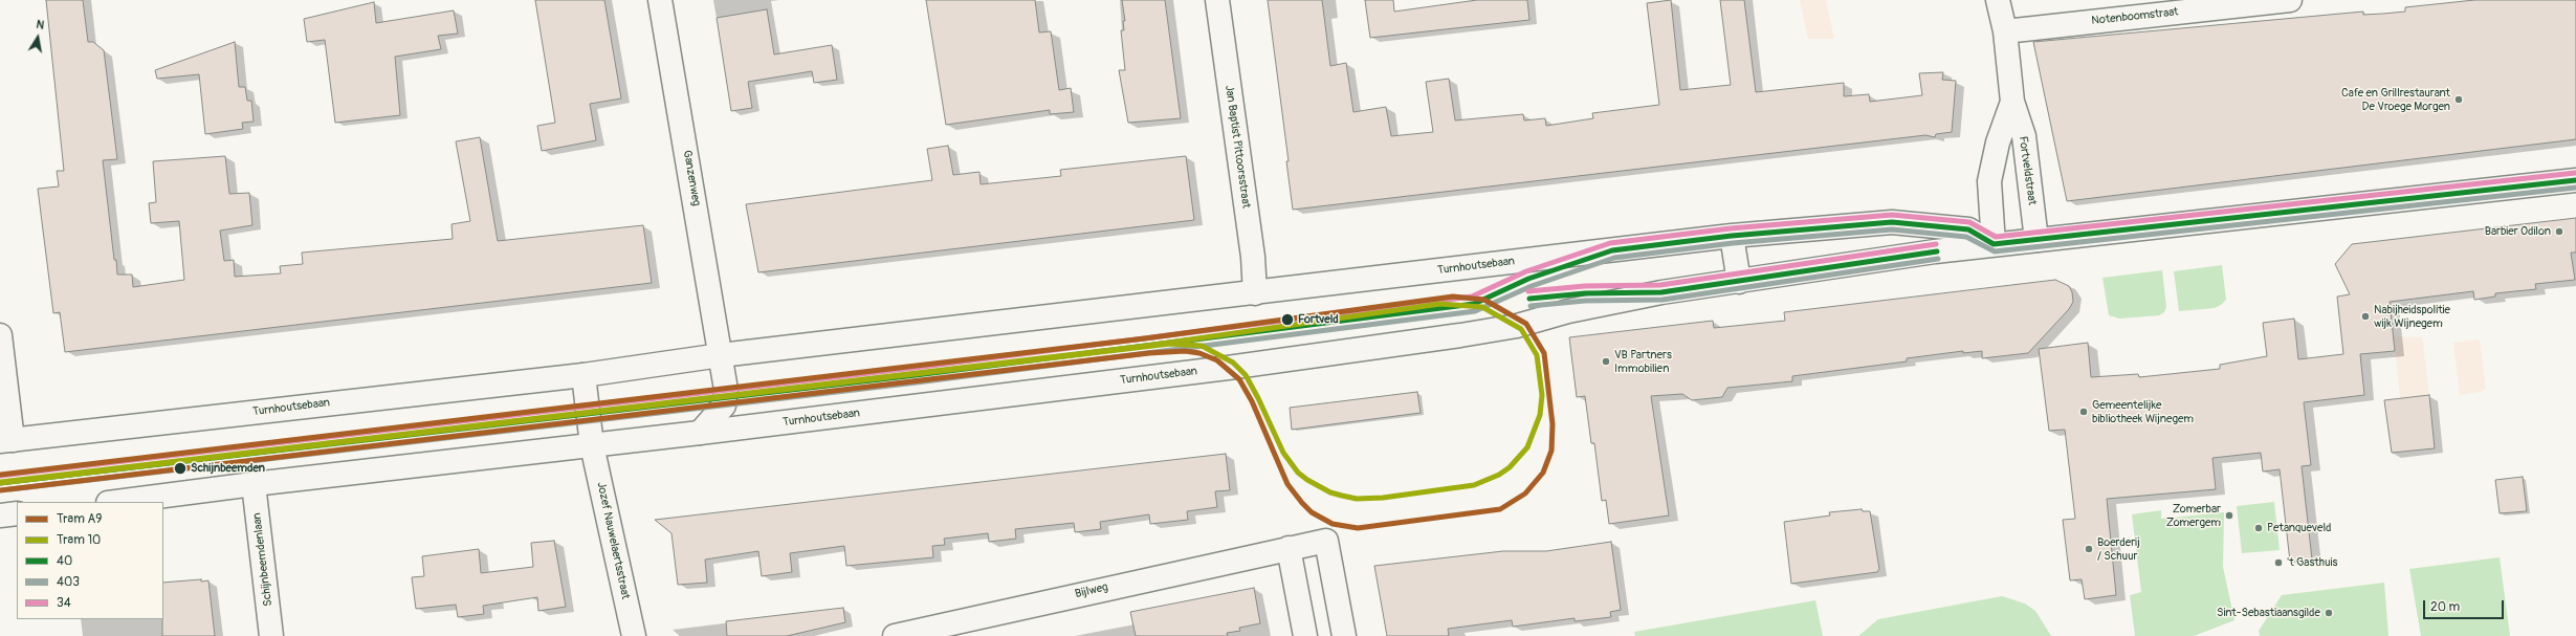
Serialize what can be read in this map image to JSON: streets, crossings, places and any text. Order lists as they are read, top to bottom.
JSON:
{
  "streets": {
    "main road": [
      "Notenboomstraat",
      "Jan Baptist Pittoorsstraat",
      "Fortveldstraat",
      "Ganzenweg",
      "Turnhoutsebaan",
      "Jozef Nauwelaertsstraat",
      "Schijnbeemdenlaan",
      "Bijlweg"
    ]
  },
  "crossings": [
    ["Notenboomstraat", "Fortveldstraat"],
    ["Jan Baptist Pittoorsstraat", "Turnhoutsebaan"],
    ["Fortveldstraat", "Turnhoutsebaan"],
    ["Ganzenweg", "Turnhoutsebaan"],
    ["Turnhoutsebaan", "Jozef Nauwelaertsstraat"],
    ["Turnhoutsebaan", "Schijnbeemdenlaan"]
  ],
  "places": [
    "Cafe en Grillrestaurant De Vroege Morgen",
    "Barbier Odilon",
    "Nabijheidspolitie wijk Wijnegem",
    "Fortveld",
    "VB Partners Immobiliën",
    "Gemeentelijke bibliotheek Wijnegem",
    "Schijnbeemden",
    "Zomerbar Zomergem",
    "Petanqueveld",
    "Boerderij / Schuur",
    "'t Gasthuis",
    "Sint-Sebastiaansgilde"
  ],
  "lines": [
    "transit line 34",
    "transit line 40",
    "transit line 403",
    "tram line A9",
    "tram line 10"
  ],
  "legend": [
    "Tram A9",
    "Tram 10",
    "40",
    "403",
    "34"
  ],
  "scale_bar": "20 m",
  "north": "top"
}
